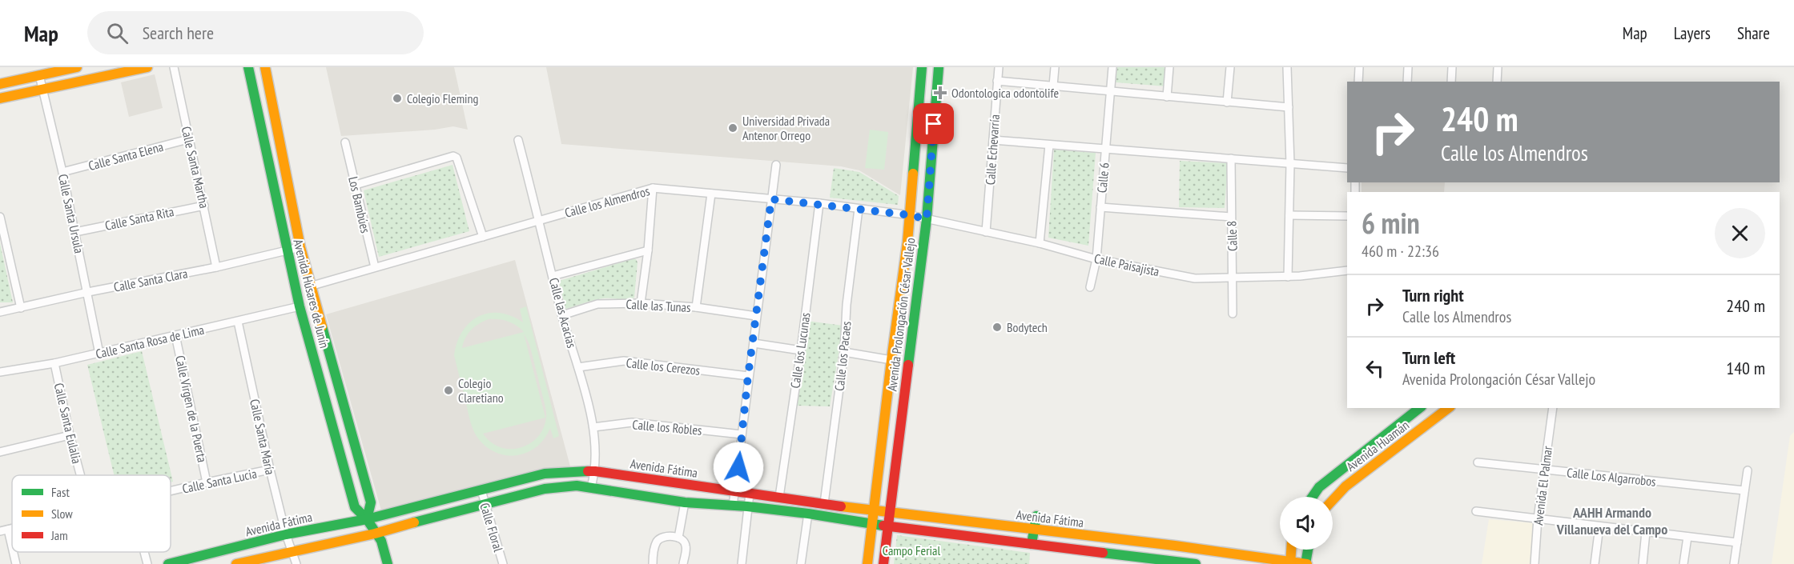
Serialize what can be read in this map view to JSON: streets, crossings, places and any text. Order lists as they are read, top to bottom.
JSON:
{
  "streets": {
    "main road": [
      "Avenida Húsares de Junín",
      "Avenida Prolongación César Vallejo",
      "Avenida Huamán",
      "Avenida Fátima"
    ],
    "street": [
      "Calle Echevarría",
      "Calle Santa Elena",
      "Calle Santa Martha",
      "Calle 6",
      "Calle los Almendros",
      "Los Bambúes",
      "Calle Santa Ursula",
      "Calle Santa Rita",
      "Calle 8",
      "Calle Paisajista",
      "Calle Santa Clara",
      "Calle las Tunas",
      "Calle las Acacias",
      "Calle Santa Rosa de Lima",
      "Calle los Lucunas",
      "Calle los Pacaes",
      "Calle los Cerezos",
      "Calle Virgen de la Puerta",
      "Calle Santa Eulalia",
      "Calle los Robles",
      "Calle Santa María",
      "Calle Los Algarrobos",
      "Calle Santa Lucia",
      "Avenida El Palmar",
      "Calle Floral"
    ]
  },
  "crossings": [
    ["Calle Echevarría", "Calle Paisajista"],
    ["Calle Santa Elena", "Calle Santa Martha"],
    ["Calle Santa Elena", "Calle Santa Ursula"],
    ["Calle Santa Martha", "Calle Santa Rita"],
    ["Calle Santa Martha", "Calle Santa Clara"],
    ["Calle 6", "Calle Paisajista"],
    ["Calle los Almendros", "Los Bambúes"],
    ["Calle los Almendros", "Calle Paisajista"],
    ["Calle los Almendros", "Avenida Húsares de Junín"],
    ["Calle los Almendros", "Calle las Acacias"],
    ["Calle los Almendros", "Avenida Prolongación César Vallejo"],
    ["Calle los Almendros", "Calle los Lucunas"],
    ["Calle los Almendros", "Calle los Pacaes"],
    ["Calle Santa Ursula", "Calle Santa Rita"],
    ["Calle Santa Ursula", "Calle Santa Clara"],
    ["Calle Santa Ursula", "Calle Santa Rosa de Lima"],
    ["Calle 8", "Calle Paisajista"],
    ["Calle Paisajista", "Avenida Prolongación César Vallejo"],
    ["Calle Santa Clara", "Avenida Húsares de Junín"],
    ["Avenida Húsares de Junín", "Calle Santa Rosa de Lima"],
    ["Avenida Húsares de Junín", "Avenida Fátima"],
    ["Calle las Tunas", "Calle las Acacias"],
    ["Calle las Acacias", "Calle los Cerezos"],
    ["Calle las Acacias", "Calle los Robles"],
    ["Calle las Acacias", "Avenida Fátima"],
    ["Avenida Prolongación César Vallejo", "Avenida Fátima"],
    ["Calle Santa Rosa de Lima", "Calle Virgen de la Puerta"],
    ["Calle Santa Rosa de Lima", "Calle Santa Eulalia"],
    ["Calle Santa Rosa de Lima", "Calle Santa María"],
    ["Calle los Lucunas", "Avenida Fátima"],
    ["Calle los Pacaes", "Avenida Fátima"],
    ["Calle Virgen de la Puerta", "Calle Santa Lucia"],
    ["Calle Santa María", "Avenida Fátima"],
    ["Calle Santa María", "Calle Santa Lucia"],
    ["Avenida Fátima", "Calle Floral"],
    ["Calle Los Algarrobos", "Avenida El Palmar"]
  ],
  "districts": ["AAHH Armando Villanueva del Campo"],
  "parks": ["Campo Ferial"],
  "places": {
    "health": ["Odontologica odontolife"],
    "other": [
      "Colegio Fleming",
      "Universidad Privada Antenor Orrego",
      "Bodytech",
      "Colegio Claretiano"
    ]
  },
  "legend": ["Fast", "Slow", "Jam"],
  "page": {
    "header": "Map",
    "search": "Search here",
    "nav": ["Map", "Layers", "Share"],
    "turn": ["240 m", "Calle los Almendros"],
    "heading": ["6 min", "460 m · 22:36"],
    "list": [
      {
        "name": "Turn right",
        "note": "Calle los Almendros",
        "value": "240 m"
      },
      {
        "name": "Turn left",
        "note": "Avenida Prolongación César Vallejo",
        "value": "140 m"
      }
    ]
  }
}
